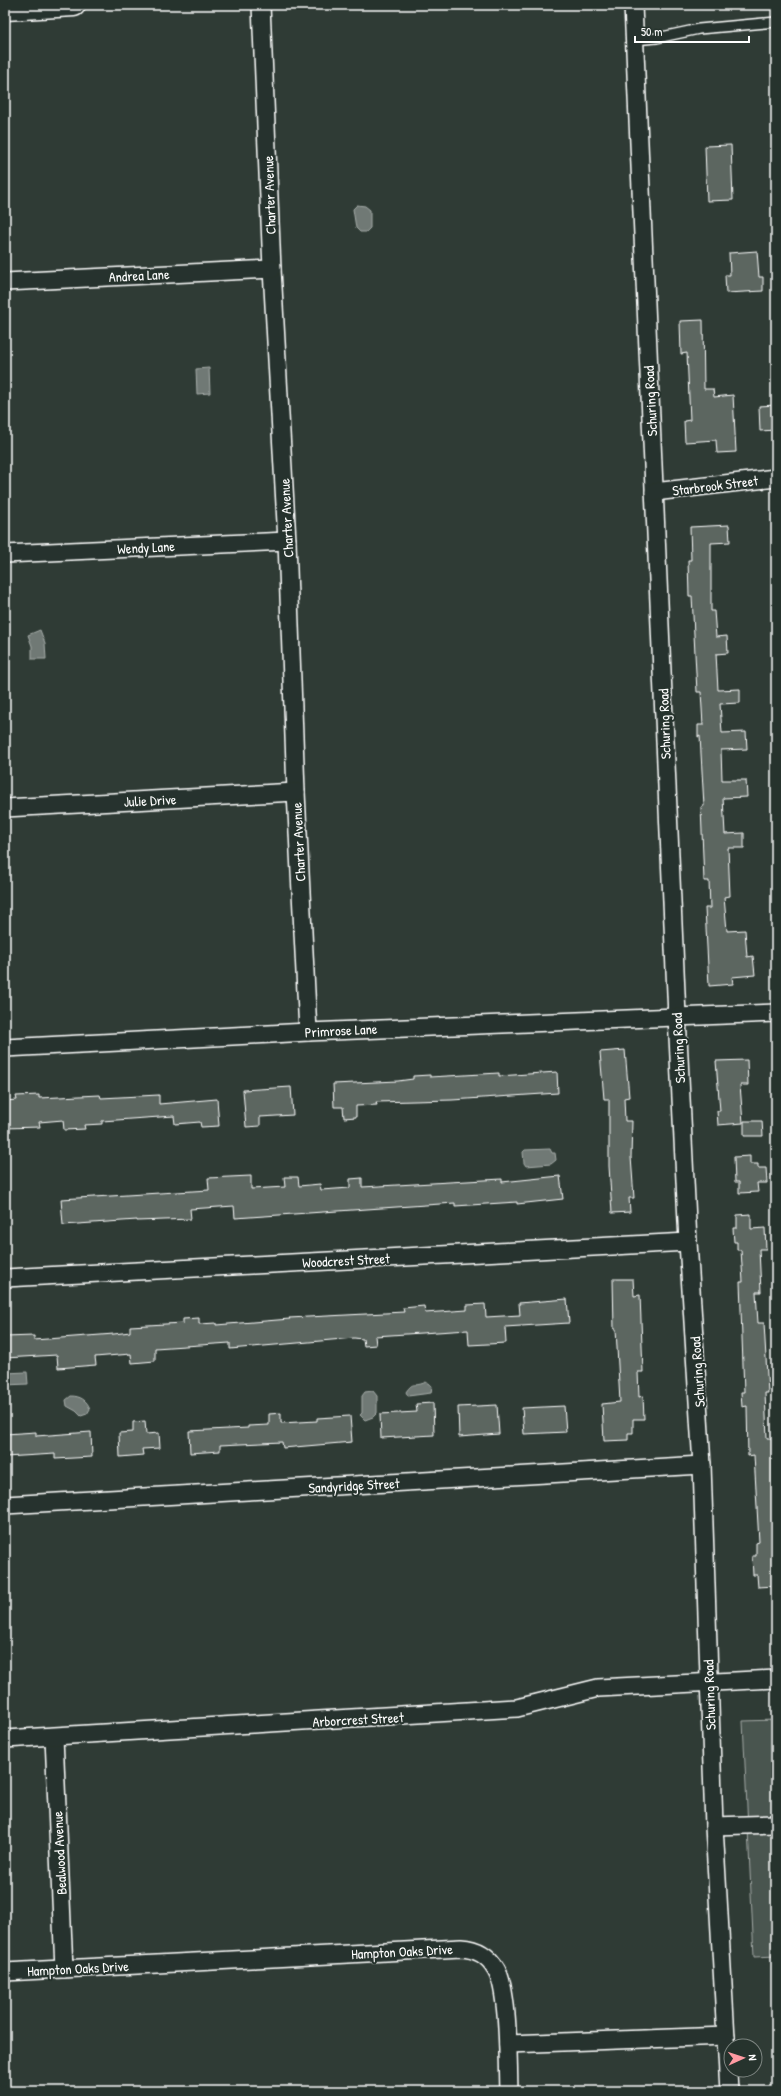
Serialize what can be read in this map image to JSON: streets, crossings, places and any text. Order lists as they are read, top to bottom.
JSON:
{
  "streets": {
    "street": [
      "Charter Avenue",
      "Andrea Lane",
      "Schuring Road",
      "Starbrook Street",
      "Wendy Lane",
      "Julie Drive",
      "Primrose Lane",
      "Woodcrest Street",
      "Sandyridge Street",
      "Arborcrest Street",
      "Bealwood Avenue",
      "Hampton Oaks Drive"
    ]
  },
  "crossings": [
    ["Charter Avenue", "Andrea Lane"],
    ["Charter Avenue", "Wendy Lane"],
    ["Charter Avenue", "Julie Drive"],
    ["Charter Avenue", "Primrose Lane"],
    ["Schuring Road", "Starbrook Street"],
    ["Schuring Road", "Primrose Lane"],
    ["Schuring Road", "Woodcrest Street"],
    ["Schuring Road", "Sandyridge Street"],
    ["Schuring Road", "Arborcrest Street"],
    ["Arborcrest Street", "Bealwood Avenue"],
    ["Bealwood Avenue", "Hampton Oaks Drive"]
  ],
  "scale_bar": "50 m",
  "north": "right"
}
